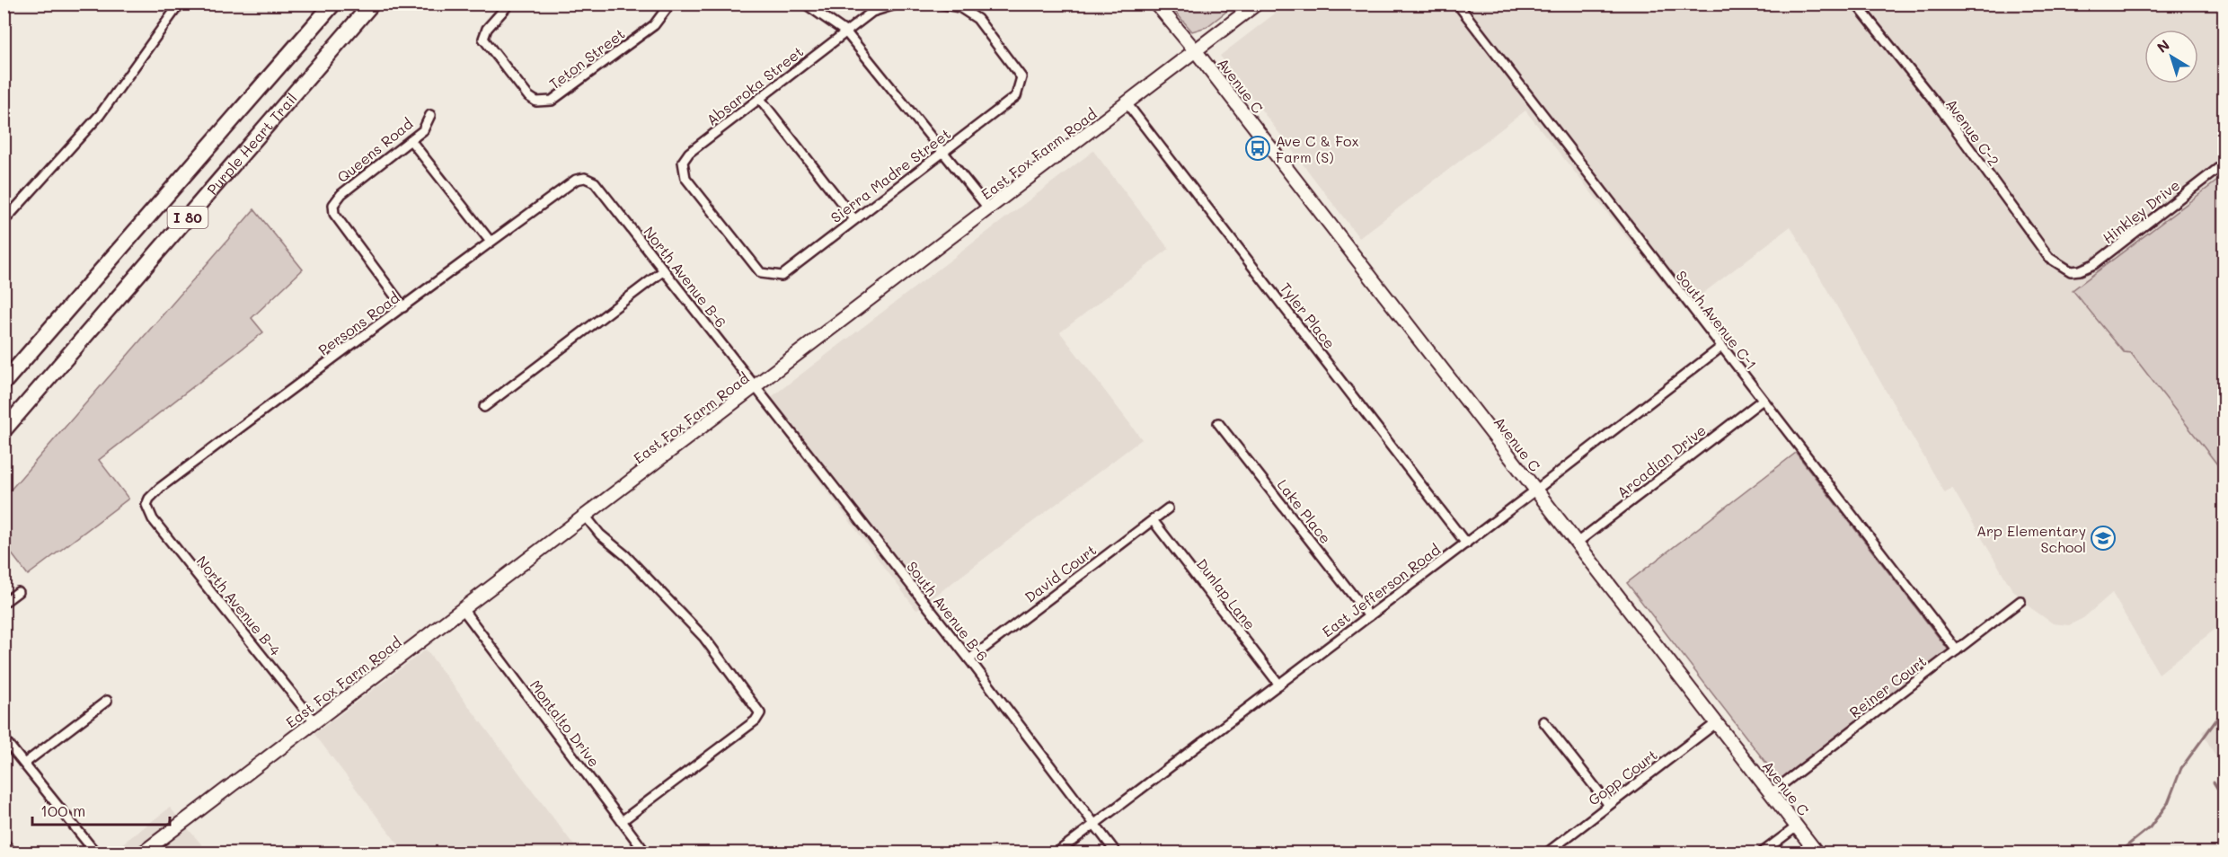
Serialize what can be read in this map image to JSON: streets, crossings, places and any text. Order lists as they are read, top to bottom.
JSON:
{
  "streets": {
    "highway": ["Purple Heart Trail", "I 80"],
    "main road": ["Avenue C", "East Fox Farm Road"],
    "street": [
      "Teton Street",
      "Absaroka Street",
      "Avenue C-2",
      "Queens Road",
      "Sierra Madre Street",
      "Hinkley Drive",
      "North Avenue B-6",
      "Tyler Place",
      "South Avenue C-1",
      "Persons Road",
      "Arcadian Drive",
      "Lake Place",
      "David Court",
      "East Jefferson Road",
      "Dunlap Lane",
      "North Avenue B-4",
      "South Avenue B-6",
      "Reiner Court",
      "Montalto Drive",
      "Gopp Court"
    ]
  },
  "crossings": [
    ["Absaroka Street", "Sierra Madre Street"],
    ["Avenue C", "East Fox Farm Road"],
    ["Avenue C", "Arcadian Drive"],
    ["Avenue C", "East Jefferson Road"],
    ["Avenue C", "Reiner Court"],
    ["Avenue C", "Gopp Court"],
    ["Avenue C-2", "Hinkley Drive"],
    ["Queens Road", "Persons Road"],
    ["East Fox Farm Road", "North Avenue B-6"],
    ["East Fox Farm Road", "Tyler Place"],
    ["East Fox Farm Road", "North Avenue B-4"],
    ["East Fox Farm Road", "South Avenue B-6"],
    ["East Fox Farm Road", "Montalto Drive"],
    ["North Avenue B-6", "Persons Road"],
    ["North Avenue B-6", "South Avenue B-6"],
    ["Tyler Place", "East Jefferson Road"],
    ["South Avenue C-1", "Arcadian Drive"],
    ["South Avenue C-1", "East Jefferson Road"],
    ["South Avenue C-1", "Reiner Court"],
    ["Persons Road", "North Avenue B-4"],
    ["Lake Place", "East Jefferson Road"],
    ["David Court", "Dunlap Lane"],
    ["David Court", "South Avenue B-6"],
    ["East Jefferson Road", "Dunlap Lane"],
    ["East Jefferson Road", "South Avenue B-6"]
  ],
  "places": {
    "bus stop": ["Ave C & Fox Farm (S)"],
    "school or university": ["Arp Elementary School"]
  },
  "scale_bar": "100 m",
  "north": "top left"
}
